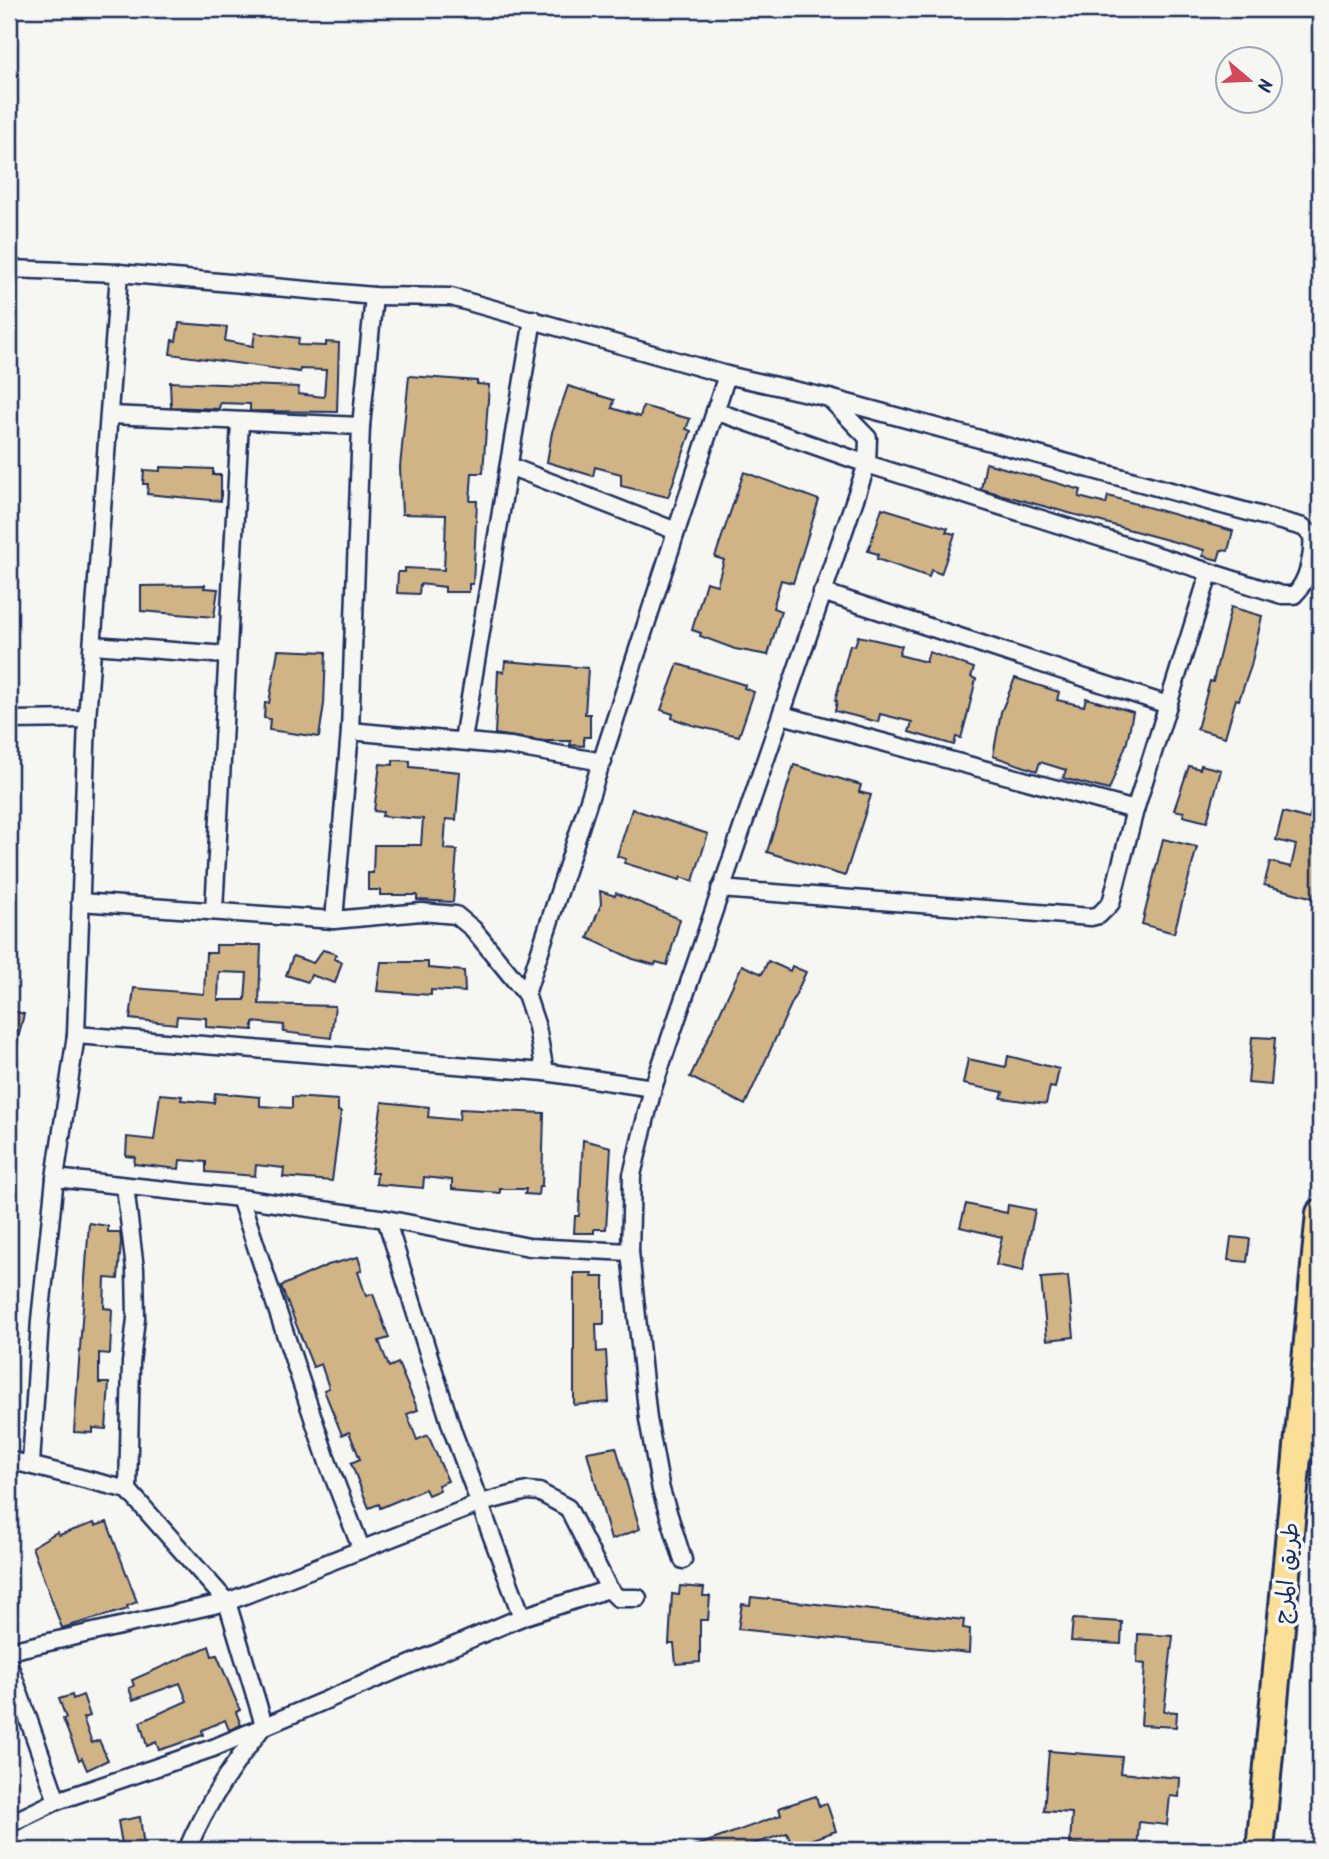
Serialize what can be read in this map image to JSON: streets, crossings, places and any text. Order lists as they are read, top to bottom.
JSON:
{
  "streets": {
    "highway": ["طريق المرج"]
  },
  "north": "right"
}
